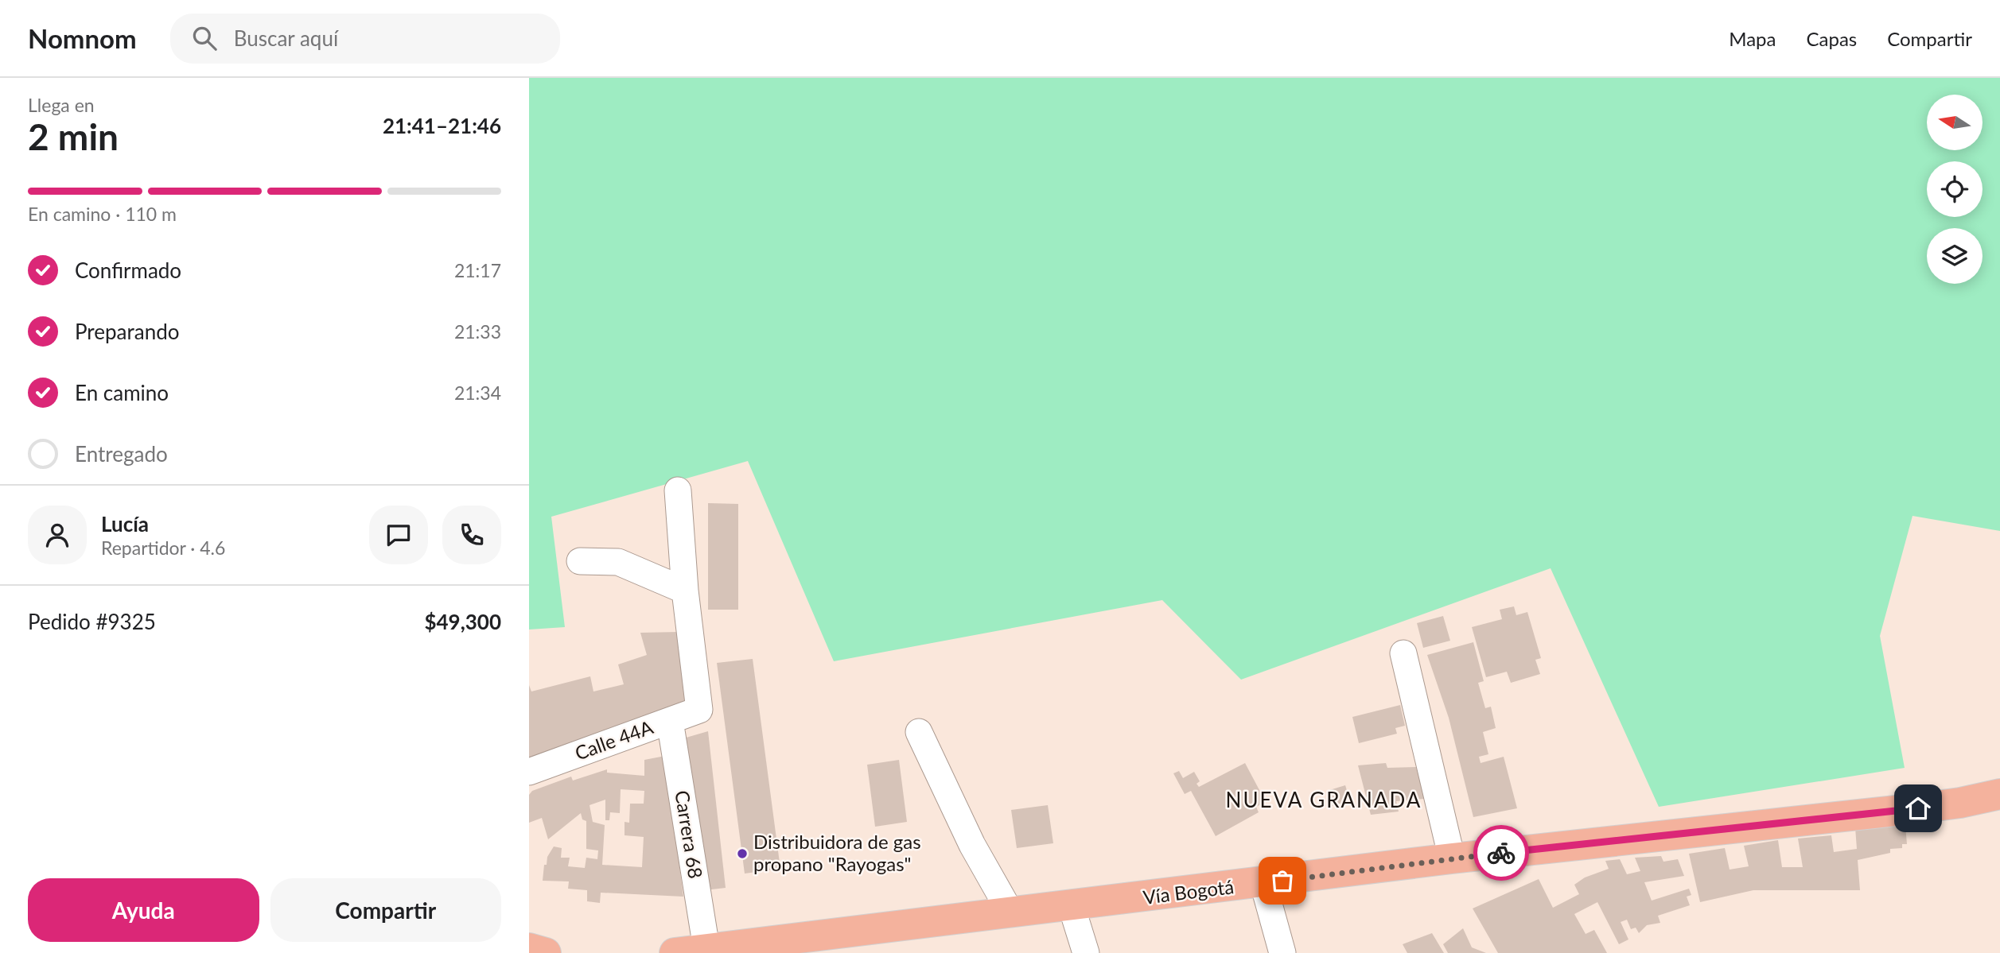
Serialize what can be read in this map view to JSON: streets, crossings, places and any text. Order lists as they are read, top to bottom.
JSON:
{
  "streets": {
    "main road": ["Vía Bogotá"],
    "street": ["Calle 44A", "Carrera 68"]
  },
  "crossings": [
    ["Calle 44A", "Carrera 68"],
    ["Carrera 68", "Vía Bogotá"]
  ],
  "districts": ["NUEVA GRANADA"],
  "places": ["Distribuidora de gas propano \"Rayogas\""],
  "north": "left",
  "page": {
    "header": "Nomnom",
    "search": "Buscar aquí",
    "nav": ["Mapa", "Capas", "Compartir"],
    "heading": ["2 min", "Llega en", "21:41–21:46"],
    "panel": [
      "Lucía",
      "Repartidor · 4.6",
      "Pedido #9325",
      "$49,300"
    ],
    "bar": "En camino · 110 m",
    "list": [
      ["Confirmado", "21:17"],
      ["Preparando", "21:33"],
      ["En camino", "21:34"],
      "Entregado"
    ],
    "buttons": ["Ayuda", "Compartir"]
  }
}
